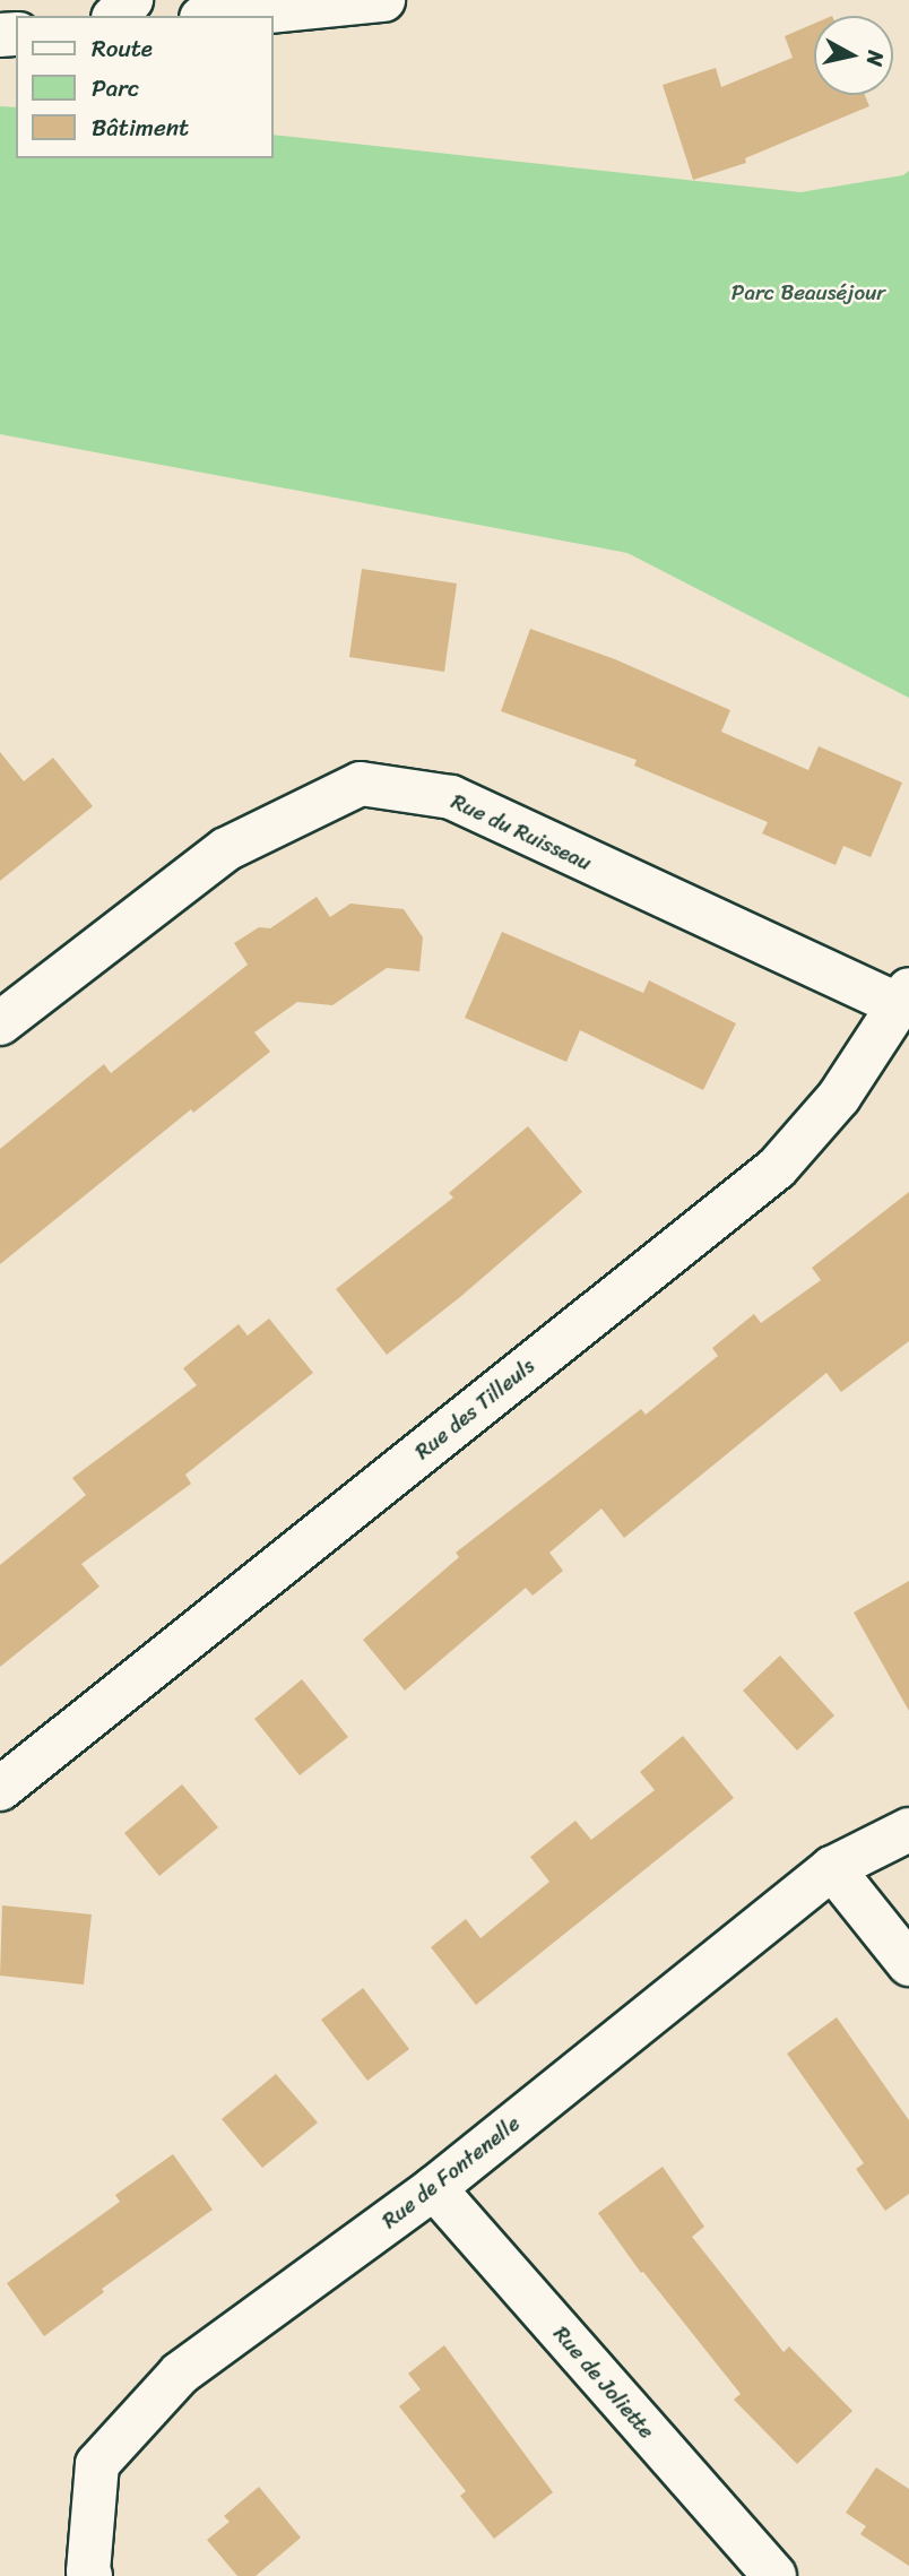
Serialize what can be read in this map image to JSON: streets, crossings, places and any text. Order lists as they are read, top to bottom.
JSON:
{
  "streets": {
    "street": [
      "Rue du Ruisseau",
      "Rue des Tilleuls",
      "Rue de Fontenelle",
      "Rue de Joliette"
    ]
  },
  "crossings": [
    ["Rue du Ruisseau", "Rue des Tilleuls"],
    ["Rue de Fontenelle", "Rue de Joliette"]
  ],
  "parks": ["Parc Beauséjour"],
  "legend": ["Route", "Parc", "Bâtiment"],
  "north": "right"
}
